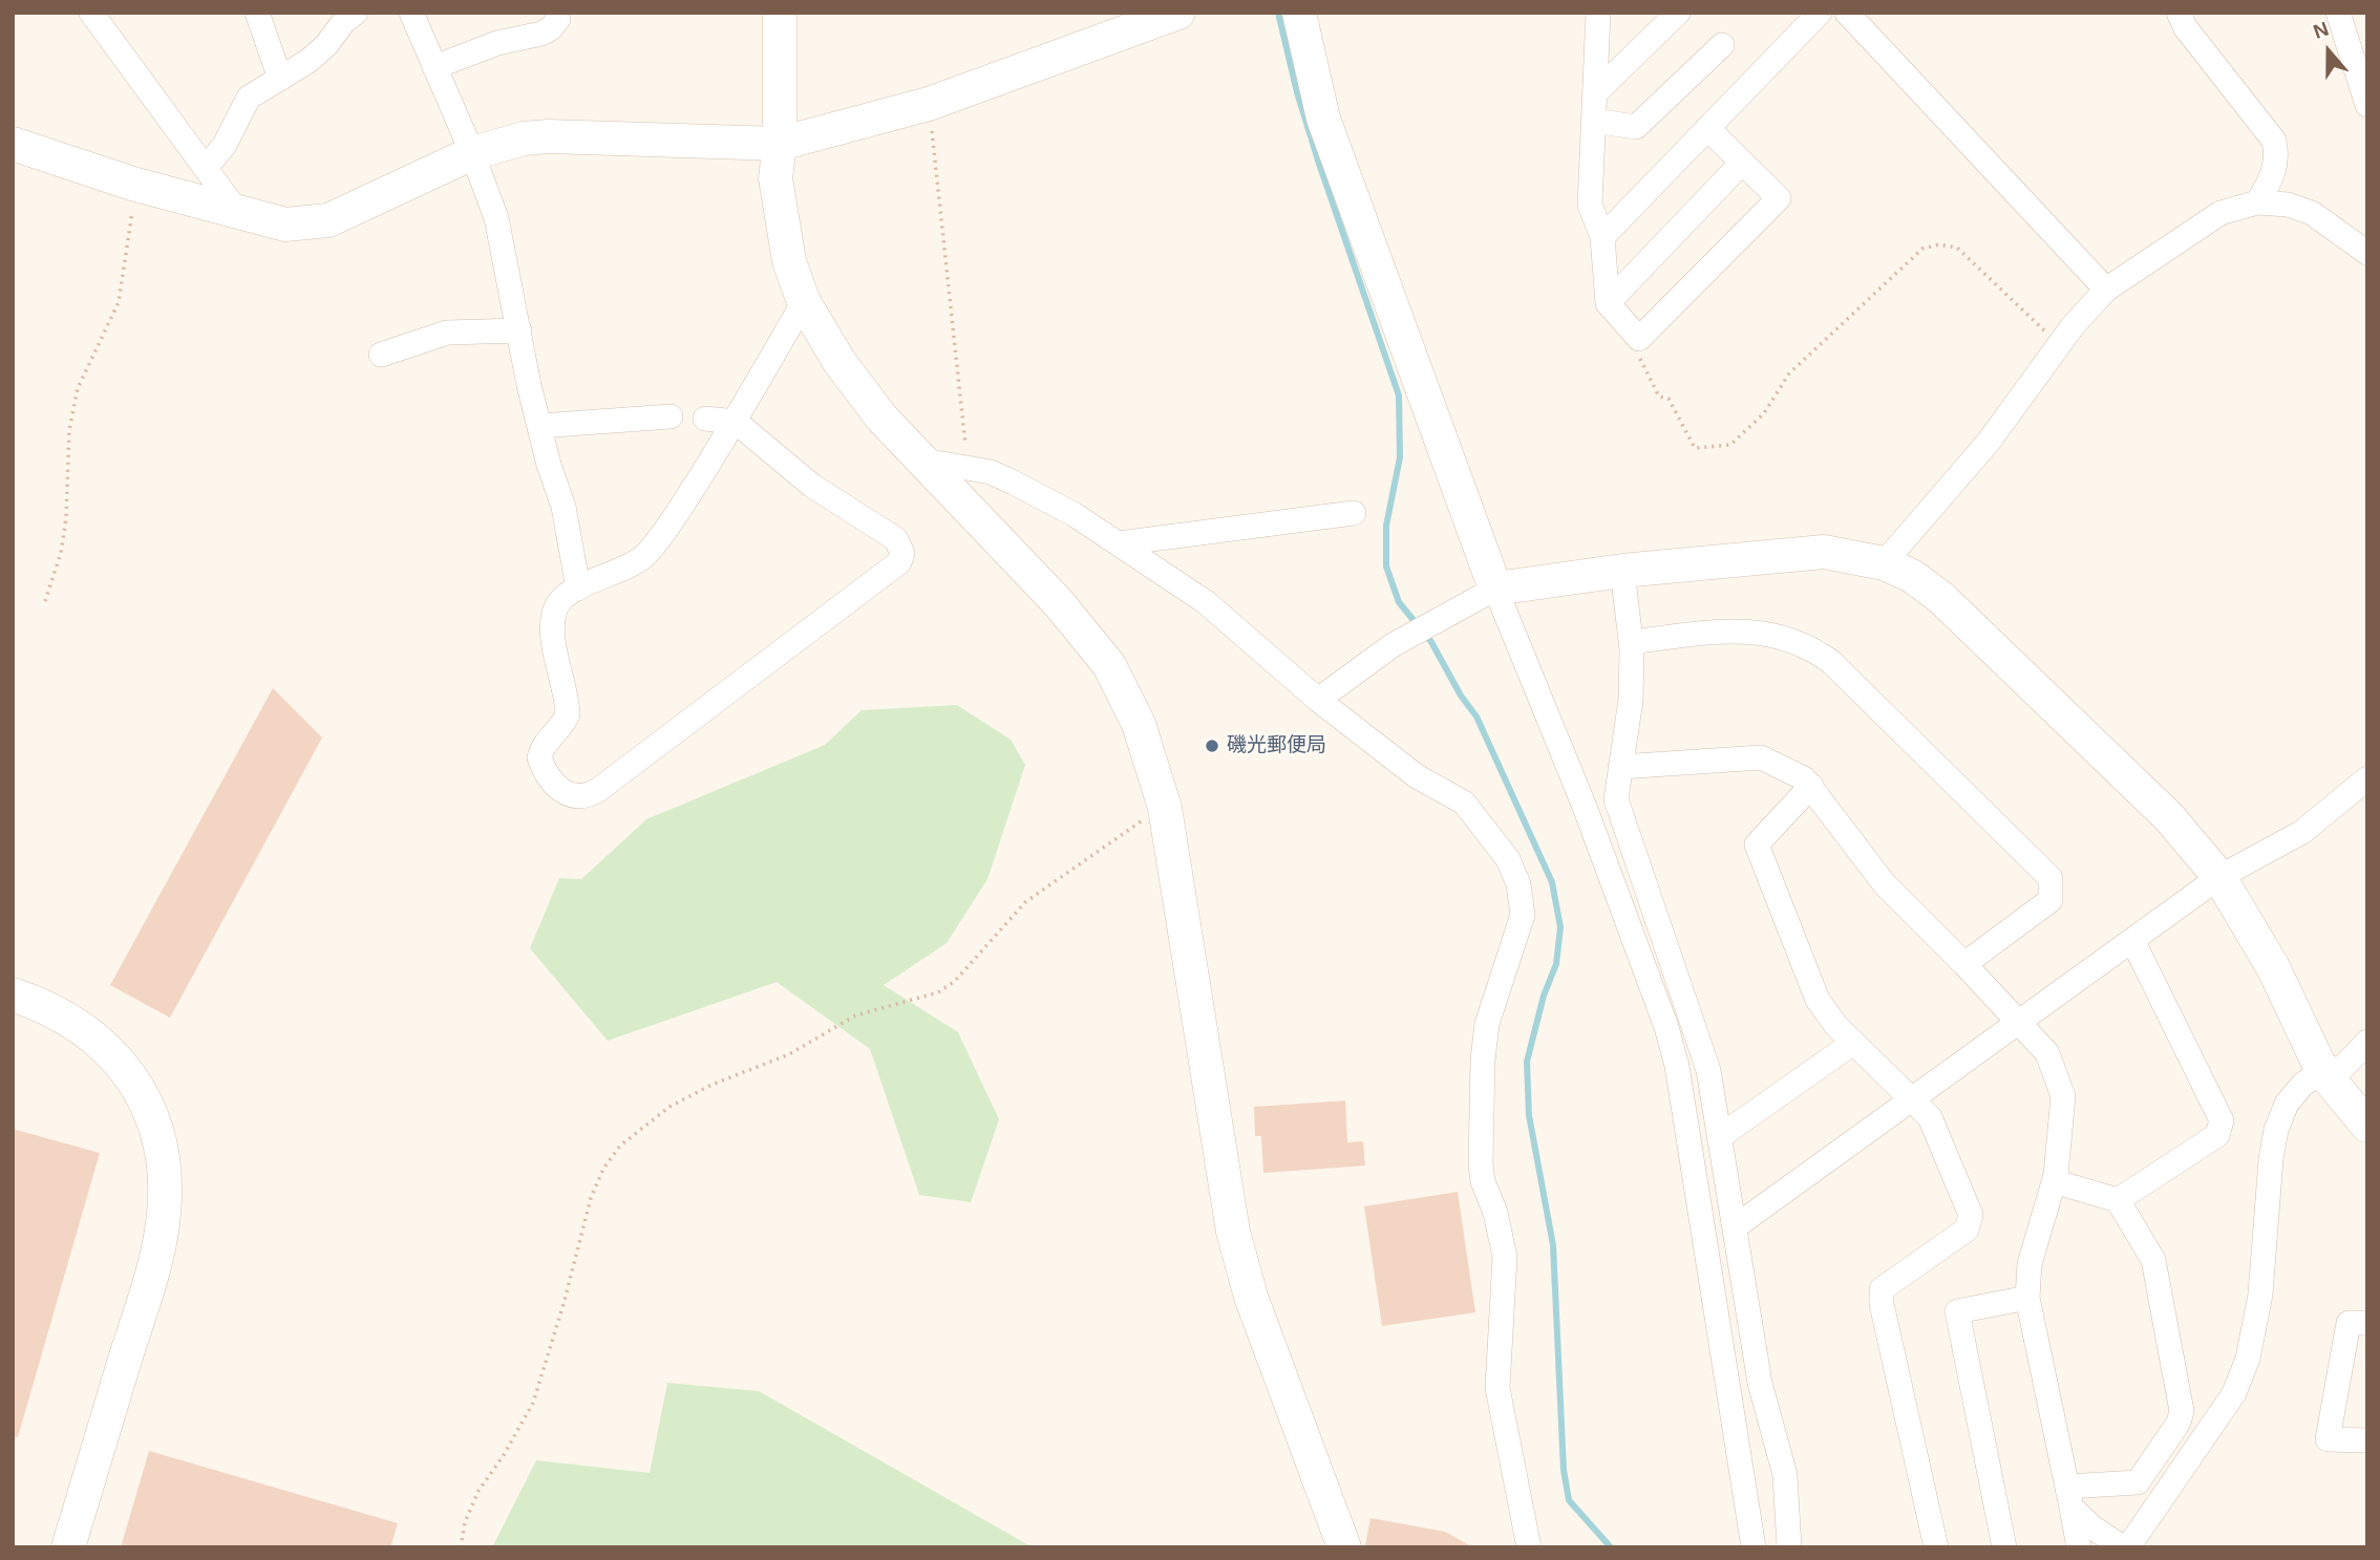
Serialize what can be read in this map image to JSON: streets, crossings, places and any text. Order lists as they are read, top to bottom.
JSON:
{
  "places": ["磯光郵便局"],
  "north": "top"
}
